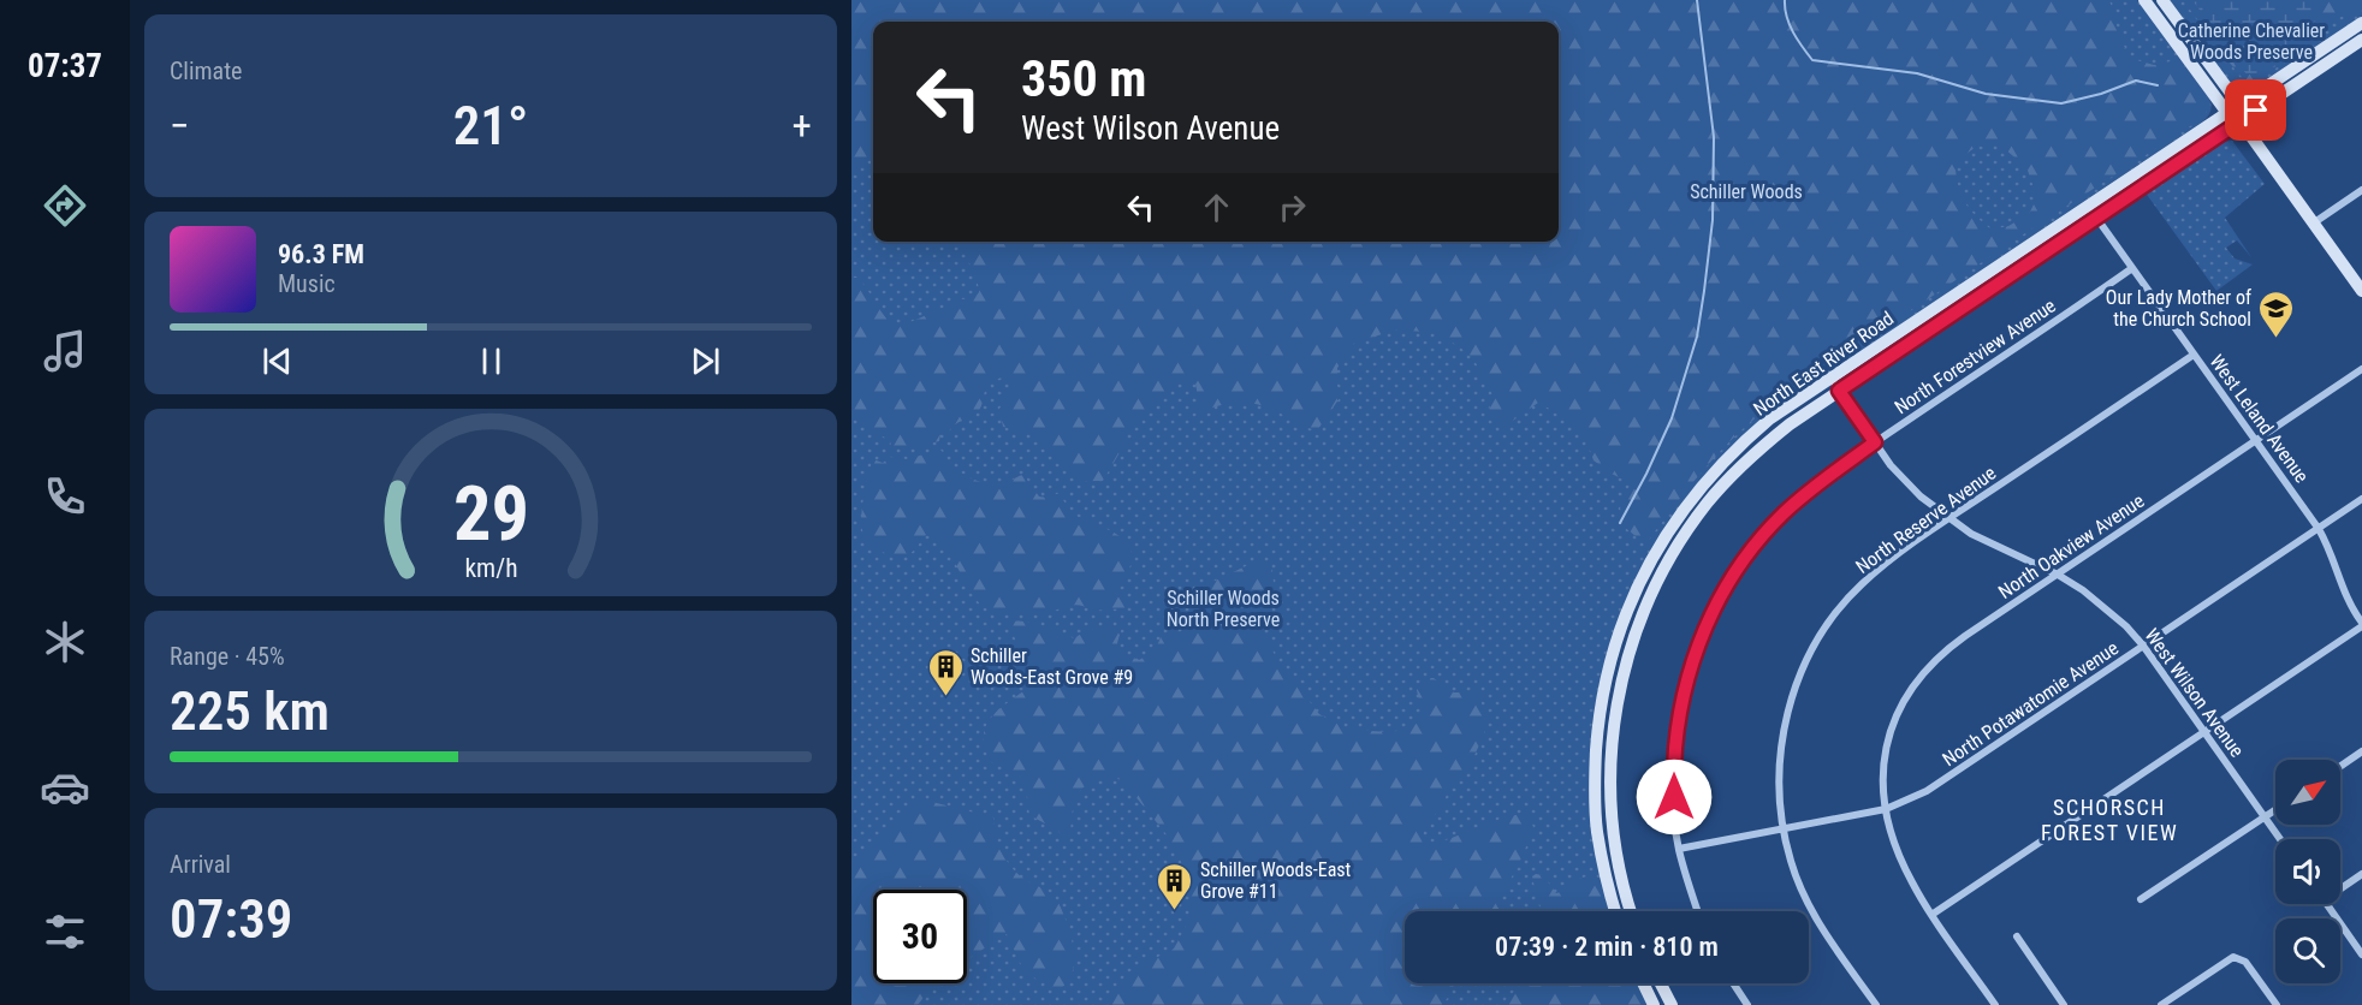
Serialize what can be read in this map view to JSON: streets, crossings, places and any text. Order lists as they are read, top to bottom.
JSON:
{
  "streets": {
    "main road": ["North East River Road"],
    "street": [
      "North Forestview Avenue",
      "West Leland Avenue",
      "North Reserve Avenue",
      "North Oakview Avenue",
      "West Wilson Avenue",
      "North Potawatomie Avenue"
    ]
  },
  "crossings": [
    ["North Forestview Avenue", "West Leland Avenue"],
    ["North Forestview Avenue", "West Wilson Avenue"],
    ["North Forestview Avenue", "North Potawatomie Avenue"],
    ["North East River Road", "West Leland Avenue"],
    ["North East River Road", "West Wilson Avenue"],
    ["West Leland Avenue", "North Reserve Avenue"],
    ["West Leland Avenue", "North Oakview Avenue"],
    ["West Leland Avenue", "North Potawatomie Avenue"],
    ["North Reserve Avenue", "West Wilson Avenue"],
    ["North Reserve Avenue", "North Potawatomie Avenue"],
    ["North Oakview Avenue", "West Wilson Avenue"],
    ["North Oakview Avenue", "North Potawatomie Avenue"],
    ["West Wilson Avenue", "North Potawatomie Avenue"]
  ],
  "districts": ["SCHORSCH FOREST VIEW"],
  "parks": ["Catherine Chevalier Woods Preserve", "Schiller Woods", "Schiller Woods North Preserve"],
  "places": {
    "school or university": ["Our Lady Mother of the Church School"],
    "building": ["Schiller Woods-East Grove #9", "Schiller Woods-East Grove #11"]
  },
  "north": "top right",
  "page": {
    "tabs": "07:37",
    "tile": [
      "Climate",
      ["Range · 45%", "225 km"],
      ["Arrival", "07:39"]
    ],
    "turn": ["350 m", "West Wilson Avenue"],
    "heat": ["−", "21°", "+"],
    "song": ["96.3 FM", "Music"],
    "limit": "30",
    "trip": "07:39 · 2 min · 810 m",
    "gauge": ["29", "km/h"]
  }
}
